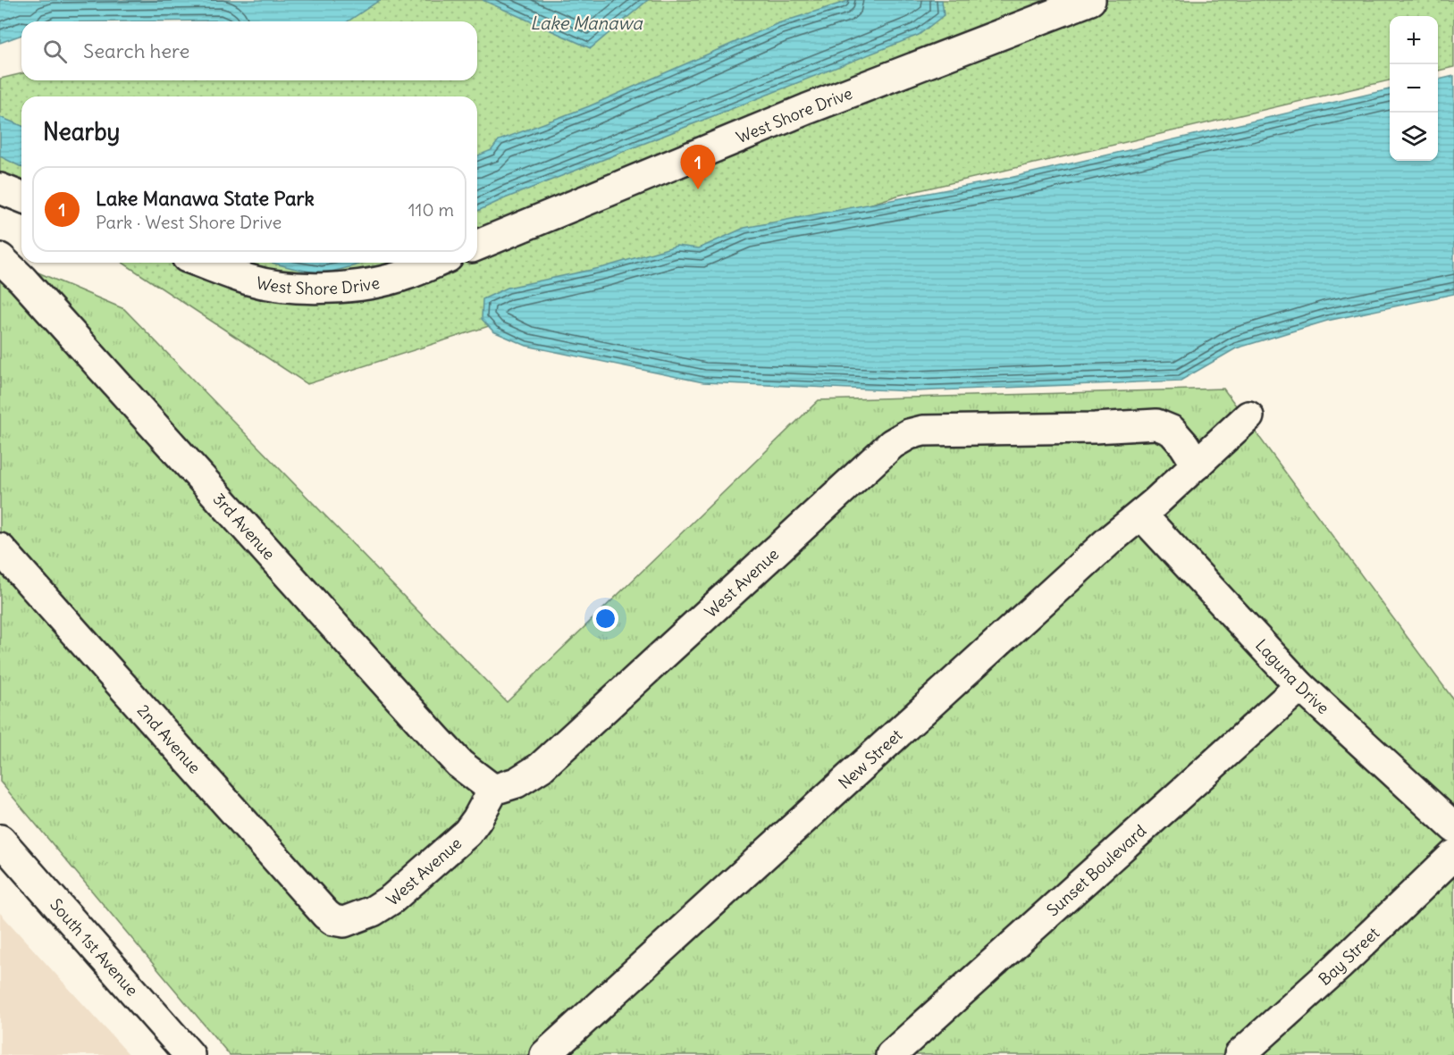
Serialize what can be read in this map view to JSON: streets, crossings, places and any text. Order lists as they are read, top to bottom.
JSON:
{
  "streets": {
    "street": [
      "West Shore Drive",
      "3rd Avenue",
      "West Avenue",
      "Laguna Drive",
      "2nd Avenue",
      "New Street",
      "Sunset Boulevard",
      "South 1st Avenue",
      "Bay Street"
    ]
  },
  "crossings": [
    ["3rd Avenue", "West Avenue"],
    ["West Avenue", "2nd Avenue"],
    ["West Avenue", "New Street"],
    ["Laguna Drive", "New Street"],
    ["Laguna Drive", "Sunset Boulevard"]
  ],
  "water": ["Lake Manawa"],
  "page": {
    "map_buttons": ["+", "−"],
    "search": "Search here",
    "heading": "Nearby",
    "pins": "1",
    "list": [
      {
        "mark": "1",
        "name": "Lake Manawa State Park",
        "note": "Park · West Shore Drive",
        "value": "110 m"
      }
    ]
  }
}
